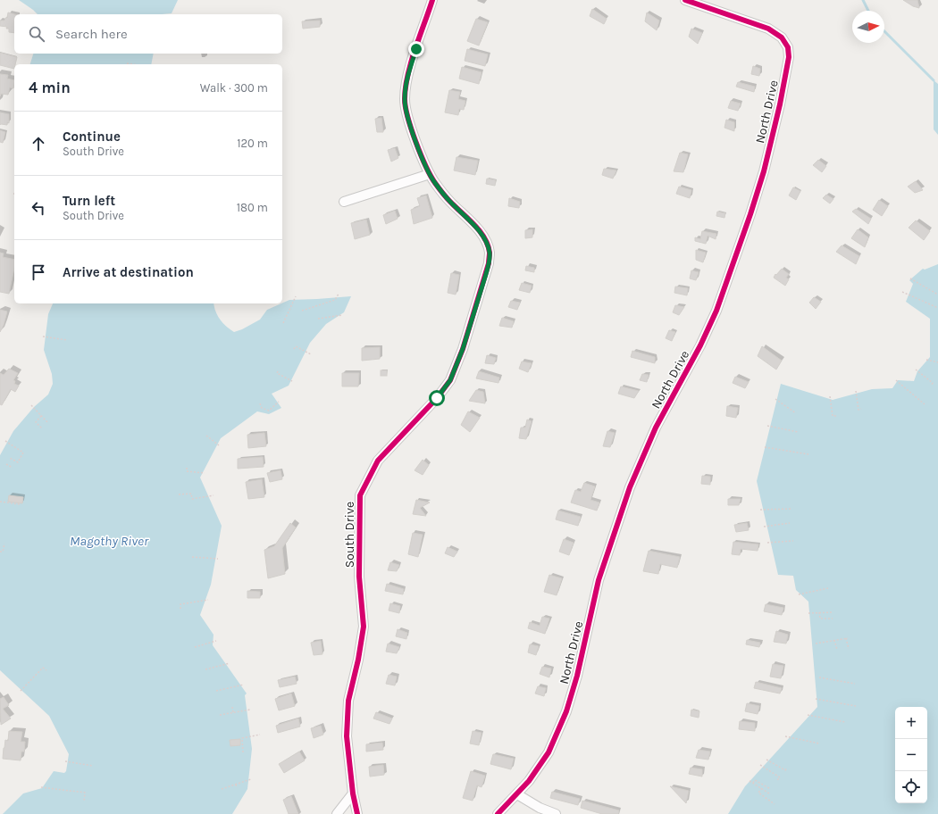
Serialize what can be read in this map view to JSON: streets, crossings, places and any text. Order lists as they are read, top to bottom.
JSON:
{
  "streets": {
    "street": ["North Drive", "South Drive"]
  },
  "water": ["Magothy River"],
  "north": "right",
  "page": {
    "search": "Search here",
    "heading": ["4 min", "Walk · 300 m"],
    "list": [
      ["Continue", "South Drive", "120 m"],
      ["Turn left", "South Drive", "180 m"],
      "Arrive at destination"
    ],
    "map_buttons": ["+", "−"]
  }
}
